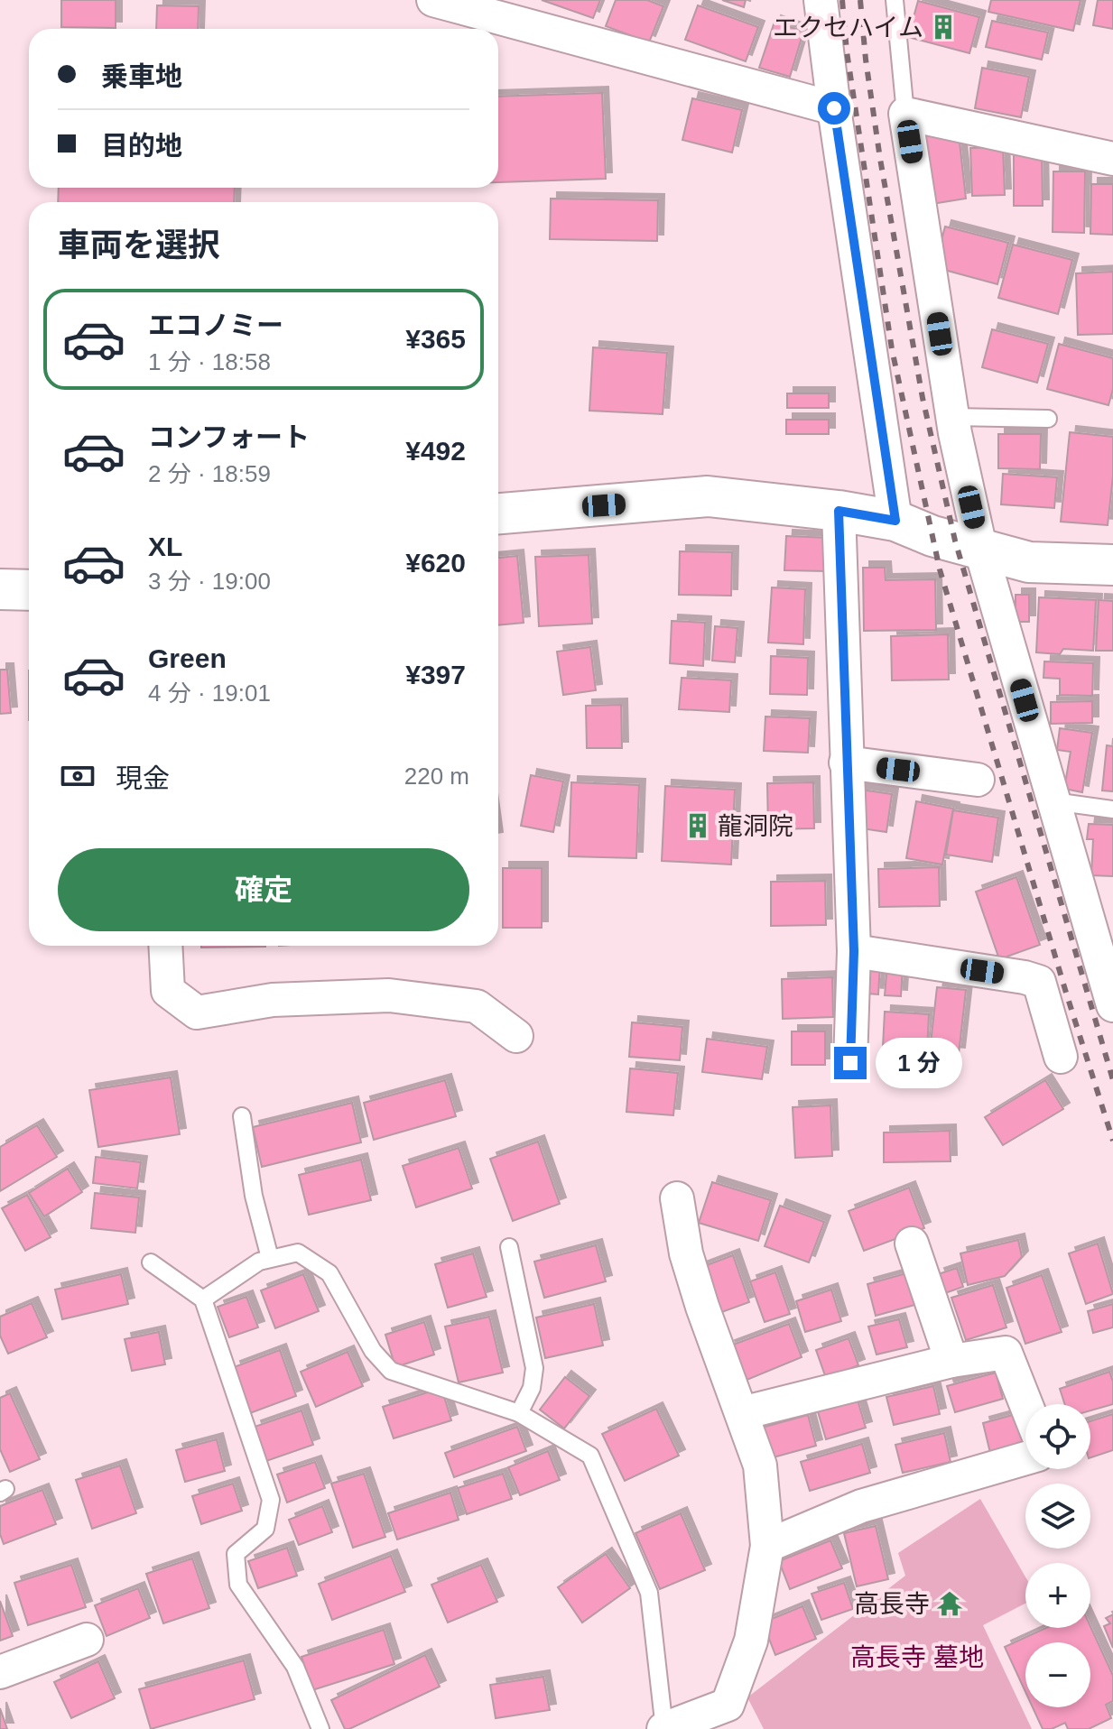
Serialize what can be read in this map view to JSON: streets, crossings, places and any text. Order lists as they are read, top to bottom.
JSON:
{
  "parks": ["高長寺 墓地"],
  "places": {
    "building": ["エクセハイム", "龍洞院"],
    "temple": ["高長寺"]
  },
  "page": {
    "banner": ["乗車地", "目的地"],
    "heading": "車両を選択",
    "list": [
      {
        "name": "エコノミー",
        "note": "1 分 · 18:58",
        "value": "¥365"
      },
      {
        "name": "コンフォート",
        "note": "2 分 · 18:59",
        "value": "¥492"
      },
      {
        "name": "XL",
        "note": "3 分 · 19:00",
        "value": "¥620"
      },
      {
        "name": "Green",
        "note": "4 分 · 19:01",
        "value": "¥397"
      }
    ],
    "pay": ["現金", "220 m"],
    "buttons": "確定",
    "bubble": "1 分",
    "map_buttons": ["+", "−"]
  }
}
